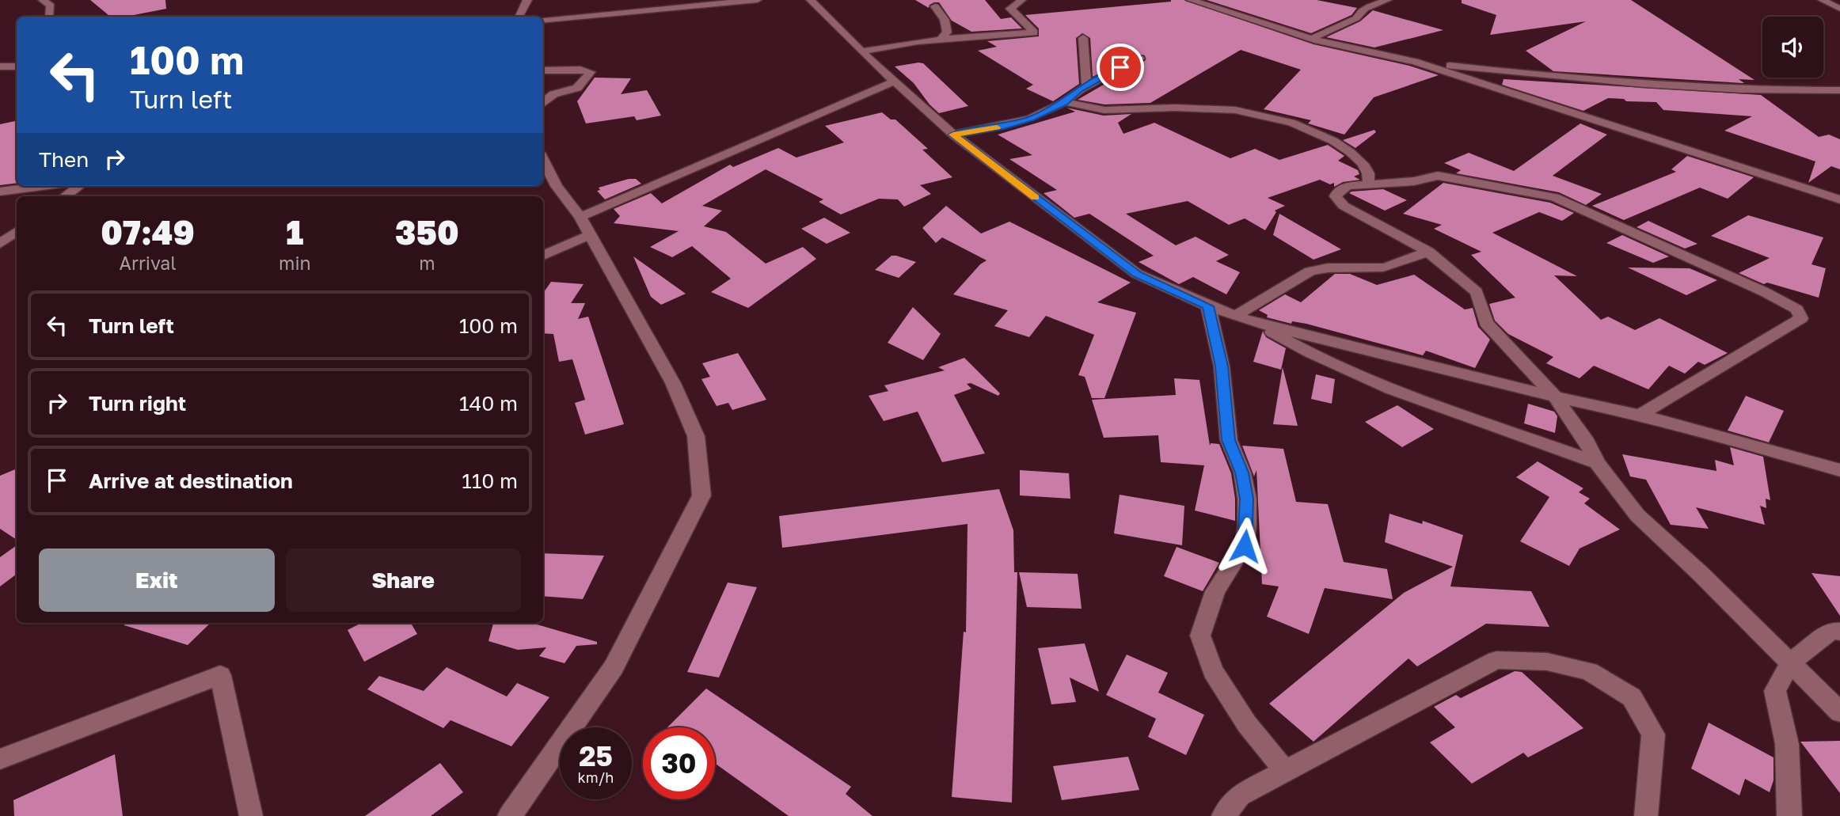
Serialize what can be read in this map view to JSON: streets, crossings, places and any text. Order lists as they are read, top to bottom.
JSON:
{
  "page": {
    "turn": ["100 m", "Turn left"],
    "then": "Then",
    "eta": [
      "07:49",
      "Arrival",
      "1",
      "min",
      "350",
      "m"
    ],
    "list": [
      {
        "name": "Turn left",
        "value": "100 m"
      },
      {
        "name": "Turn right",
        "value": "140 m"
      },
      {
        "name": "Arrive at destination",
        "value": "110 m"
      }
    ],
    "buttons": ["Exit", "Share"],
    "speed": "25 km/h",
    "limit": "30"
  }
}
